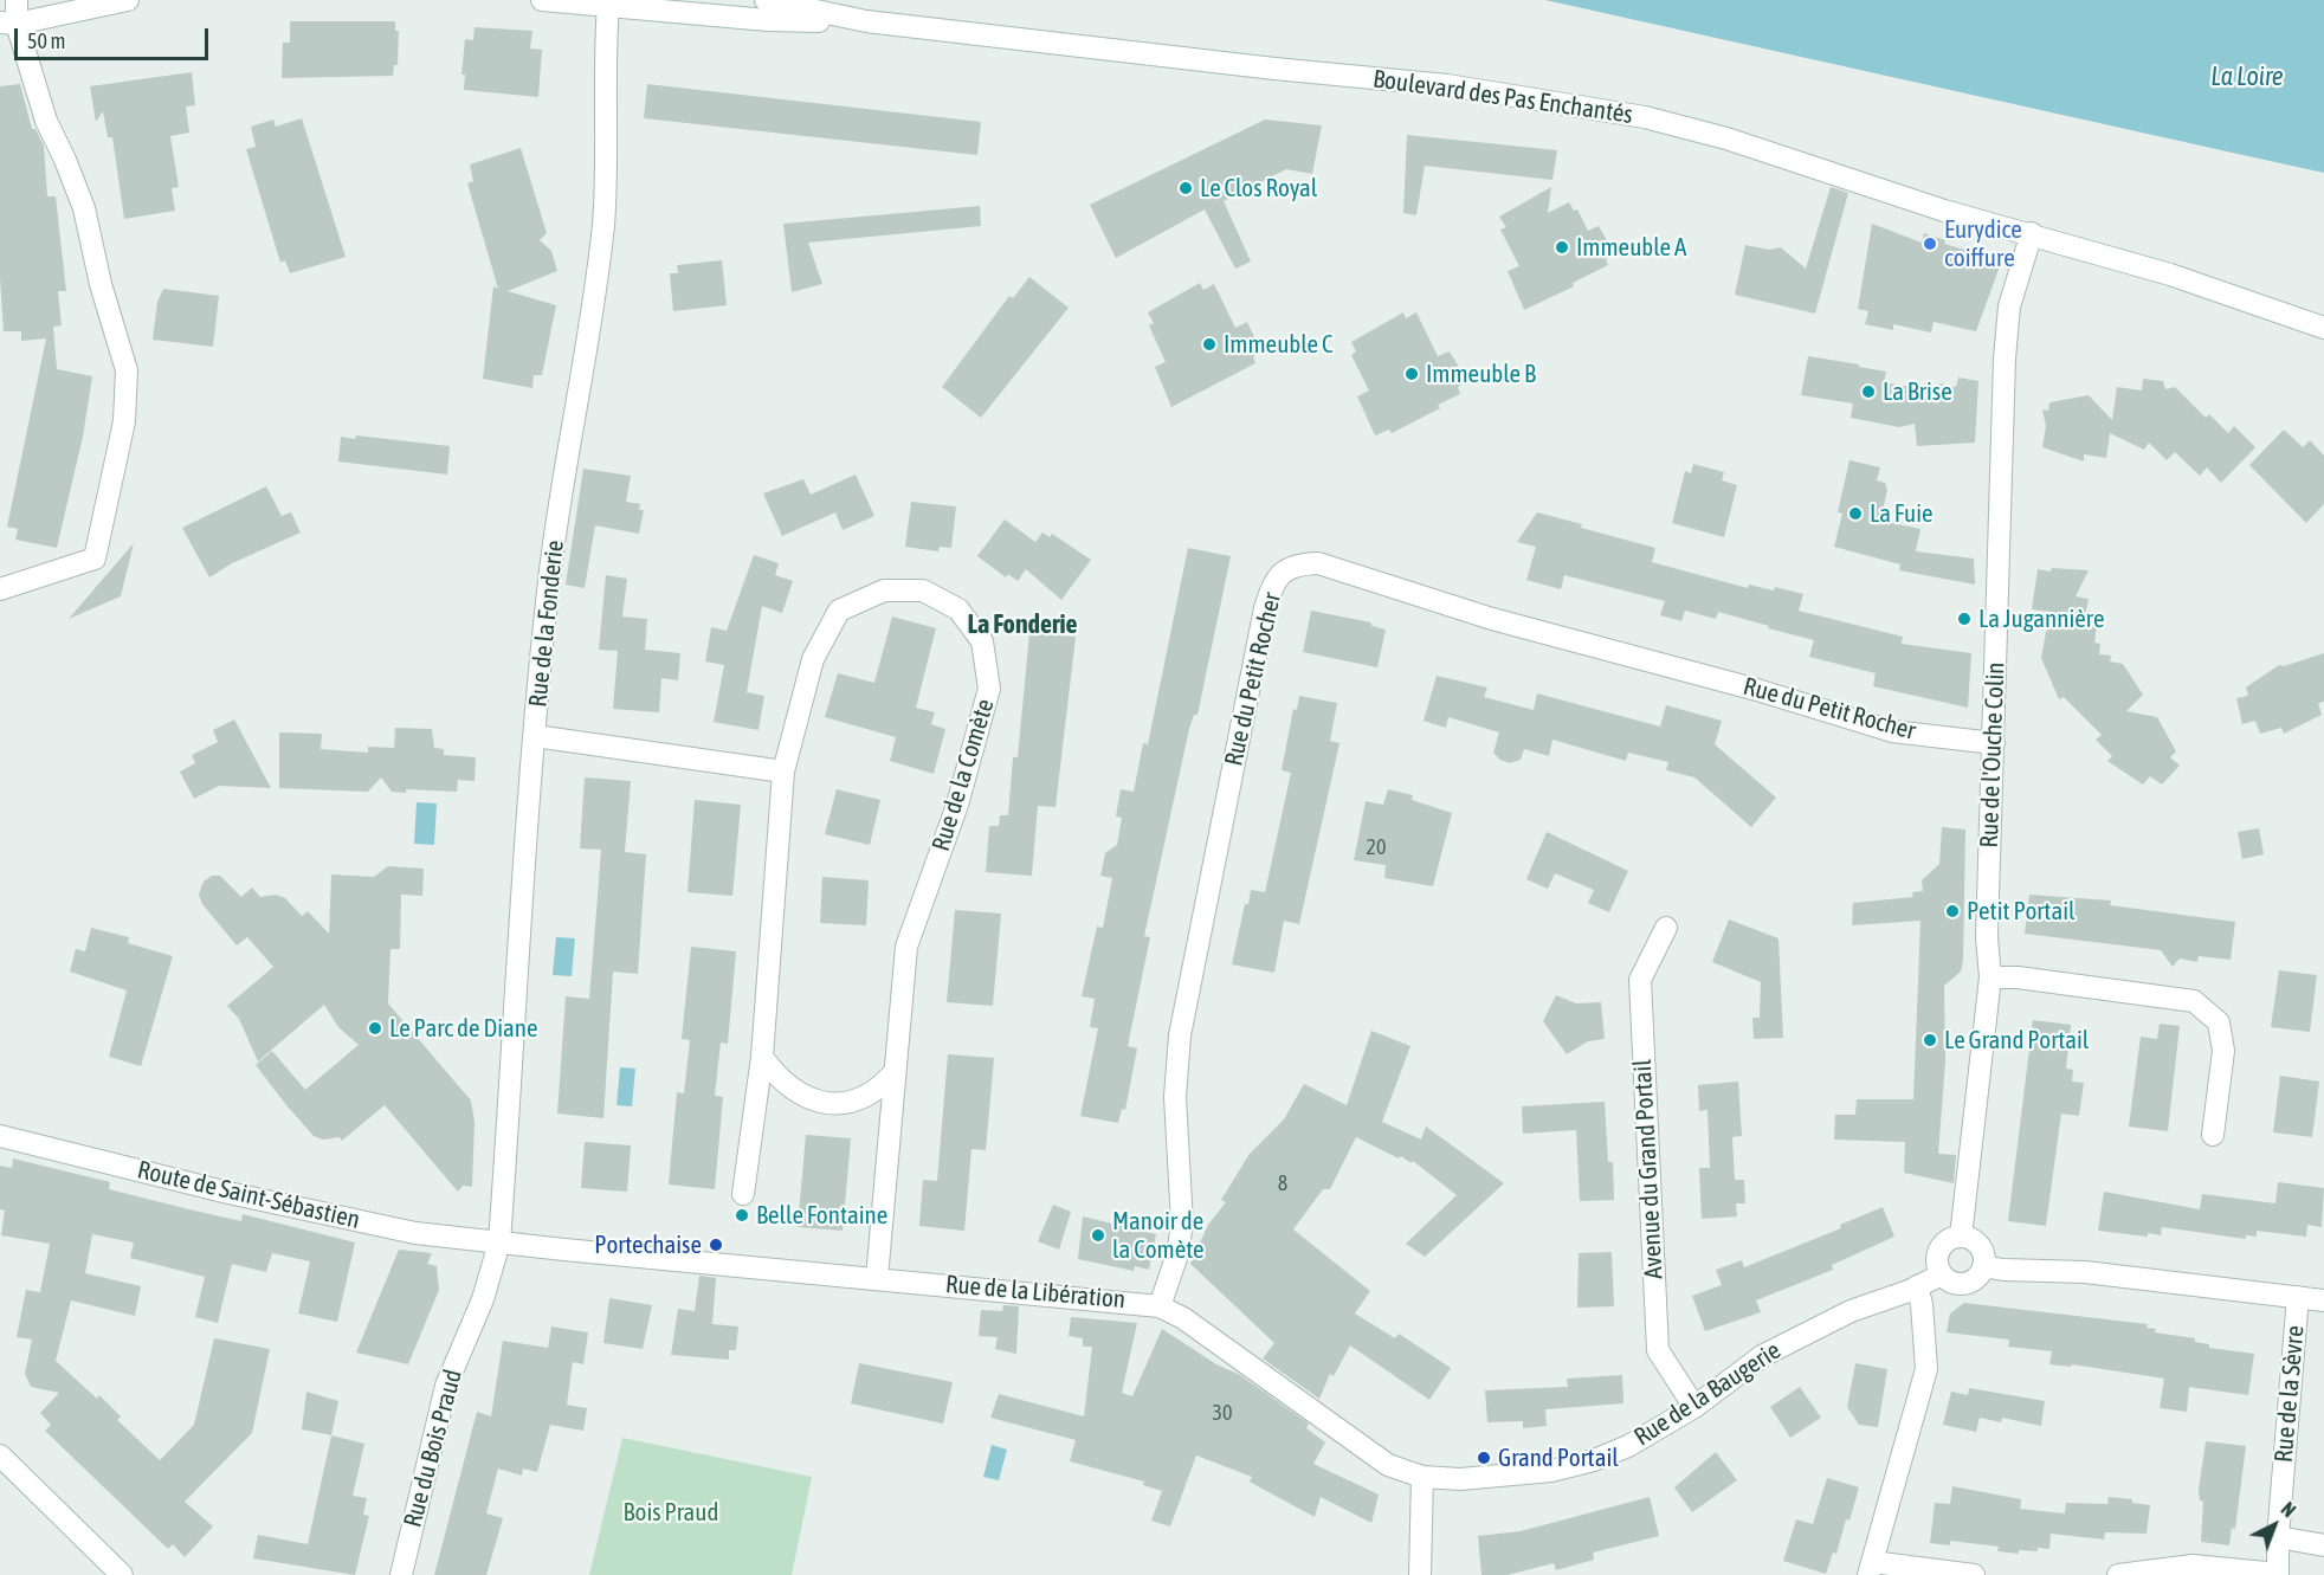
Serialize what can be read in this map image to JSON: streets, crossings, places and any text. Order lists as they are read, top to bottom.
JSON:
{
  "streets": {
    "street": [
      "Boulevard des Pas Enchantés",
      "Rue de la Fonderie",
      "Rue du Petit Rocher",
      "Rue de l'Ouche Colin",
      "Rue de la Comète",
      "Avenue du Grand Portail",
      "Route de Saint-Sébastien",
      "Rue de la Libération",
      "Rue de la Baugerie",
      "Rue de la Sèvre",
      "Rue du Bois Praud"
    ]
  },
  "crossings": [
    ["Boulevard des Pas Enchantés", "Rue de la Fonderie"],
    ["Boulevard des Pas Enchantés", "Rue de l'Ouche Colin"],
    ["Rue de la Fonderie", "Route de Saint-Sébastien"],
    ["Rue de la Fonderie", "Rue de la Libération"],
    ["Rue de la Fonderie", "Rue du Bois Praud"],
    ["Rue du Petit Rocher", "Rue de l'Ouche Colin"],
    ["Rue du Petit Rocher", "Rue de la Libération"],
    ["Rue de l'Ouche Colin", "Rue de la Baugerie"],
    ["Rue de la Comète", "Rue de la Libération"],
    ["Avenue du Grand Portail", "Rue de la Baugerie"],
    ["Route de Saint-Sébastien", "Rue de la Libération"],
    ["Route de Saint-Sébastien", "Rue du Bois Praud"],
    ["Rue de la Libération", "Rue de la Baugerie"],
    ["Rue de la Libération", "Rue du Bois Praud"]
  ],
  "districts": ["La Fonderie"],
  "water": ["La Loire"],
  "parks": ["Bois Praud"],
  "places": [
    "Le Clos Royal",
    "Eurydice coiffure",
    "Immeuble A",
    "Immeuble C",
    "Immeuble B",
    "La Brise",
    "La Fuie",
    "La Jugannière",
    "Petit Portail",
    "Le Parc de Diane",
    "Le Grand Portail",
    "Belle Fontaine",
    "Manoir de la Comète",
    "Portechaise",
    "Grand Portail"
  ],
  "house_numbers": ["20", "8", "30"],
  "scale_bar": "50 m",
  "north": "top right"
}
